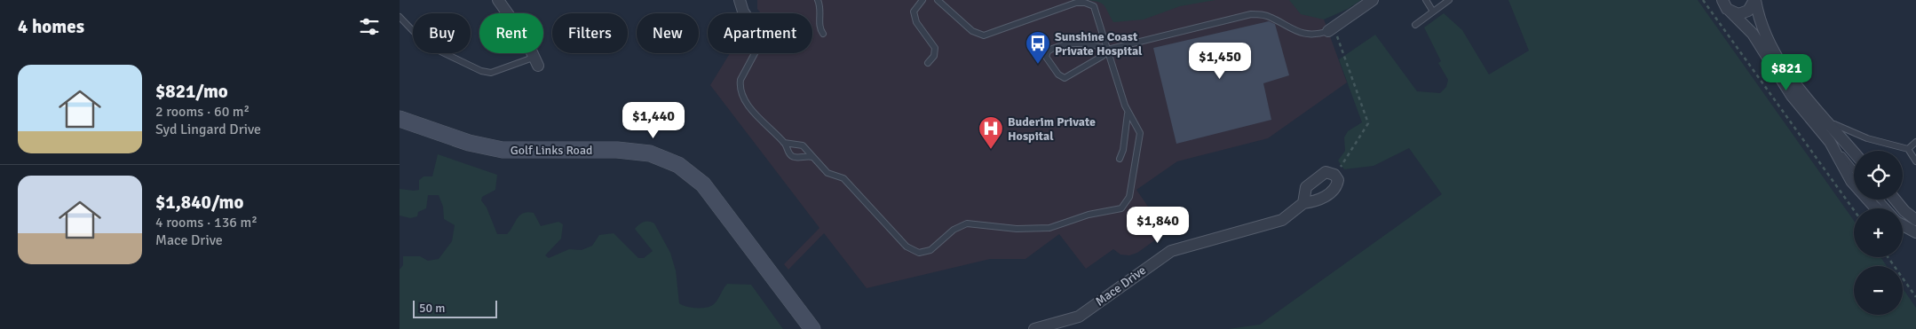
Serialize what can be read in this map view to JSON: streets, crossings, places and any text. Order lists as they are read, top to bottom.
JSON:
{
  "streets": {
    "main road": ["Golf Links Road"],
    "street": ["Mace Drive"]
  },
  "places": {
    "bus stop": ["Sunshine Coast Private Hospital"],
    "hospital": ["Buderim Private Hospital"]
  },
  "scale_bar": "50 m",
  "page": {
    "heading": "4 homes",
    "chip": [
      "Buy",
      "Rent",
      "Filters",
      "New",
      "Apartment"
    ],
    "price": [
      "$1,450",
      "$821",
      "$1,440",
      "$1,840"
    ],
    "list": [
      {
        "name": "$821/mo",
        "note": "2 rooms · 60 m² · Syd Lingard Drive"
      },
      {
        "name": "$1,840/mo",
        "note": "4 rooms · 136 m² · Mace Drive"
      }
    ],
    "map_buttons": ["+", "−"],
    "scale": "50 m"
  }
}
